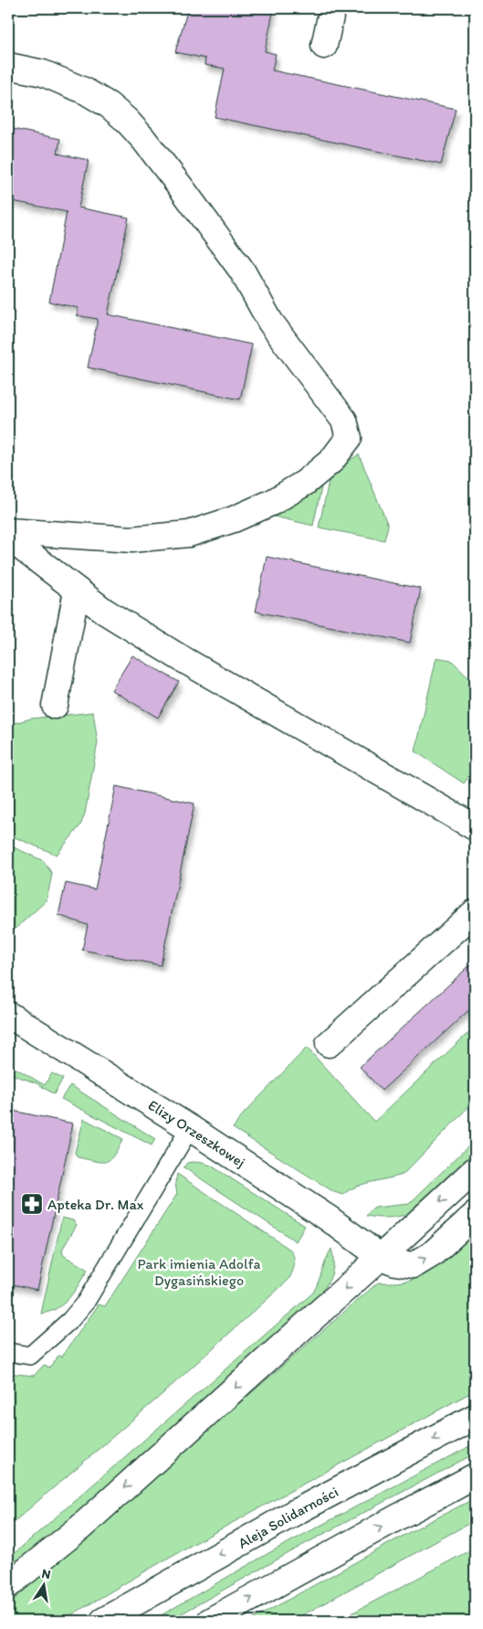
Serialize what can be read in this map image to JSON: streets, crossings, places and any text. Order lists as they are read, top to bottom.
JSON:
{
  "streets": {
    "street": ["Elizy Orzeszkowej", "Aleja Solidarności"]
  },
  "parks": ["Park imienia Adolfa Dygasińskiego"],
  "places": {
    "pharmacy": ["Apteka Dr. Max"]
  },
  "north": "top"
}
